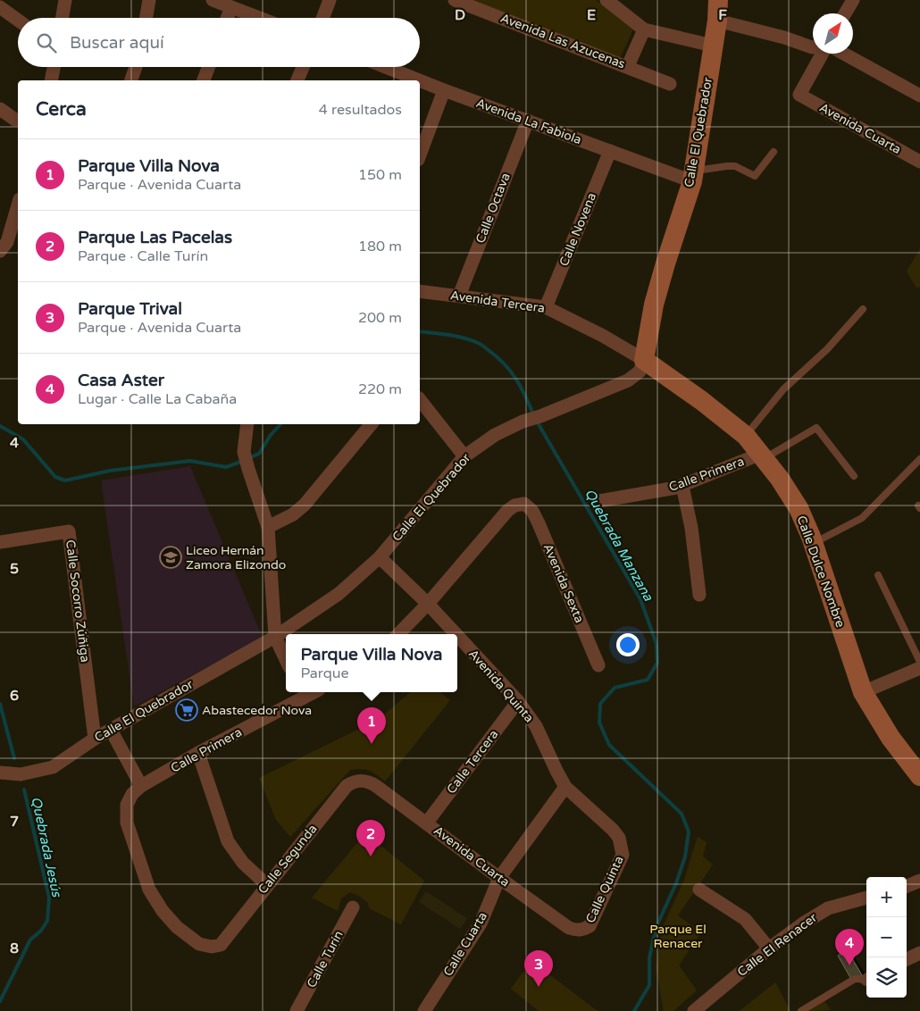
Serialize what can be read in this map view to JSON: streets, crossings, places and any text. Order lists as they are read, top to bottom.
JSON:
{
  "streets": {
    "street": [
      "Avenida Las Azucenas",
      "Avenida La Fabiola",
      "Avenida Cuarta",
      "Calle El Quebrador",
      "Calle Octava",
      "Calle Novena",
      "Avenida Tercera",
      "Calle Primera",
      "Calle Dulce Nombre",
      "Avenida Sexta",
      "Calle Socorro Zúñiga",
      "Avenida Quinta",
      "Calle Tercera",
      "Calle Segunda",
      "Calle Quinta",
      "Calle Cuarta",
      "Calle El Renacer",
      "Calle Turín"
    ]
  },
  "crossings": [
    ["Avenida La Fabiola", "Calle El Quebrador"],
    ["Avenida La Fabiola", "Calle Octava"],
    ["Avenida La Fabiola", "Calle Novena"],
    ["Avenida Cuarta", "Calle Tercera"],
    ["Avenida Cuarta", "Calle Segunda"],
    ["Avenida Cuarta", "Calle Quinta"],
    ["Avenida Cuarta", "Calle Cuarta"],
    ["Calle El Quebrador", "Avenida Tercera"],
    ["Calle El Quebrador", "Calle Dulce Nombre"],
    ["Calle El Quebrador", "Calle Socorro Zúñiga"],
    ["Calle El Quebrador", "Avenida Quinta"],
    ["Calle Octava", "Avenida Tercera"],
    ["Calle Novena", "Avenida Tercera"],
    ["Avenida Tercera", "Calle Dulce Nombre"],
    ["Calle Primera", "Calle Dulce Nombre"],
    ["Calle Primera", "Calle Segunda"],
    ["Avenida Sexta", "Avenida Quinta"],
    ["Avenida Quinta", "Calle Tercera"],
    ["Avenida Quinta", "Calle Quinta"],
    ["Avenida Quinta", "Calle Cuarta"]
  ],
  "water": ["Quebrada Manzana", "Quebrada Jesús"],
  "parks": ["Parque El Renacer"],
  "places": {
    "school or university": ["Liceo Hernán Zamora Elizondo"],
    "supermarket": ["Abastecedor Nova"]
  },
  "north": "top right",
  "page": {
    "search": "Buscar aquí",
    "heading": ["Cerca", "4 resultados"],
    "list": [
      {
        "mark": "1",
        "name": "Parque Villa Nova",
        "note": "Parque · Avenida Cuarta",
        "value": "150 m"
      },
      {
        "mark": "2",
        "name": "Parque Las Pacelas",
        "note": "Parque · Calle Turín",
        "value": "180 m"
      },
      {
        "mark": "3",
        "name": "Parque Trival",
        "note": "Parque · Avenida Cuarta",
        "value": "200 m"
      },
      {
        "mark": "4",
        "name": "Casa Aster",
        "note": "Lugar · Calle La Cabaña",
        "value": "220 m"
      }
    ],
    "popup": ["Parque Villa Nova", "Parque"],
    "pins": [
      "1",
      "2",
      "4",
      "3"
    ],
    "map_buttons": ["+", "−"]
  },
  "grid": {
    "columns": ["D", "E", "F"],
    "rows": [
      "4",
      "5",
      "6",
      "7",
      "8"
    ]
  }
}
